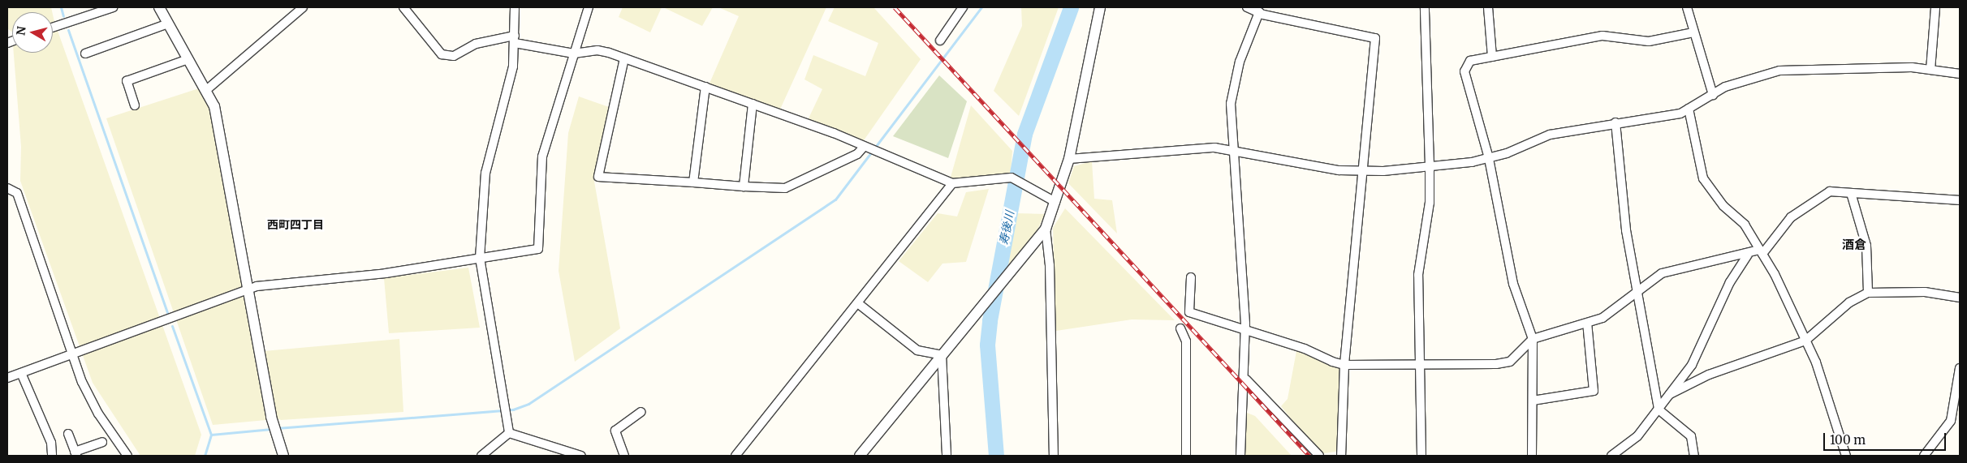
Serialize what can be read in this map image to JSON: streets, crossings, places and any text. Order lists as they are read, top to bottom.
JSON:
{
  "districts": ["西町四丁目", "酒倉"],
  "water": ["寿後川"],
  "scale_bar": "100 m",
  "north": "left"
}
